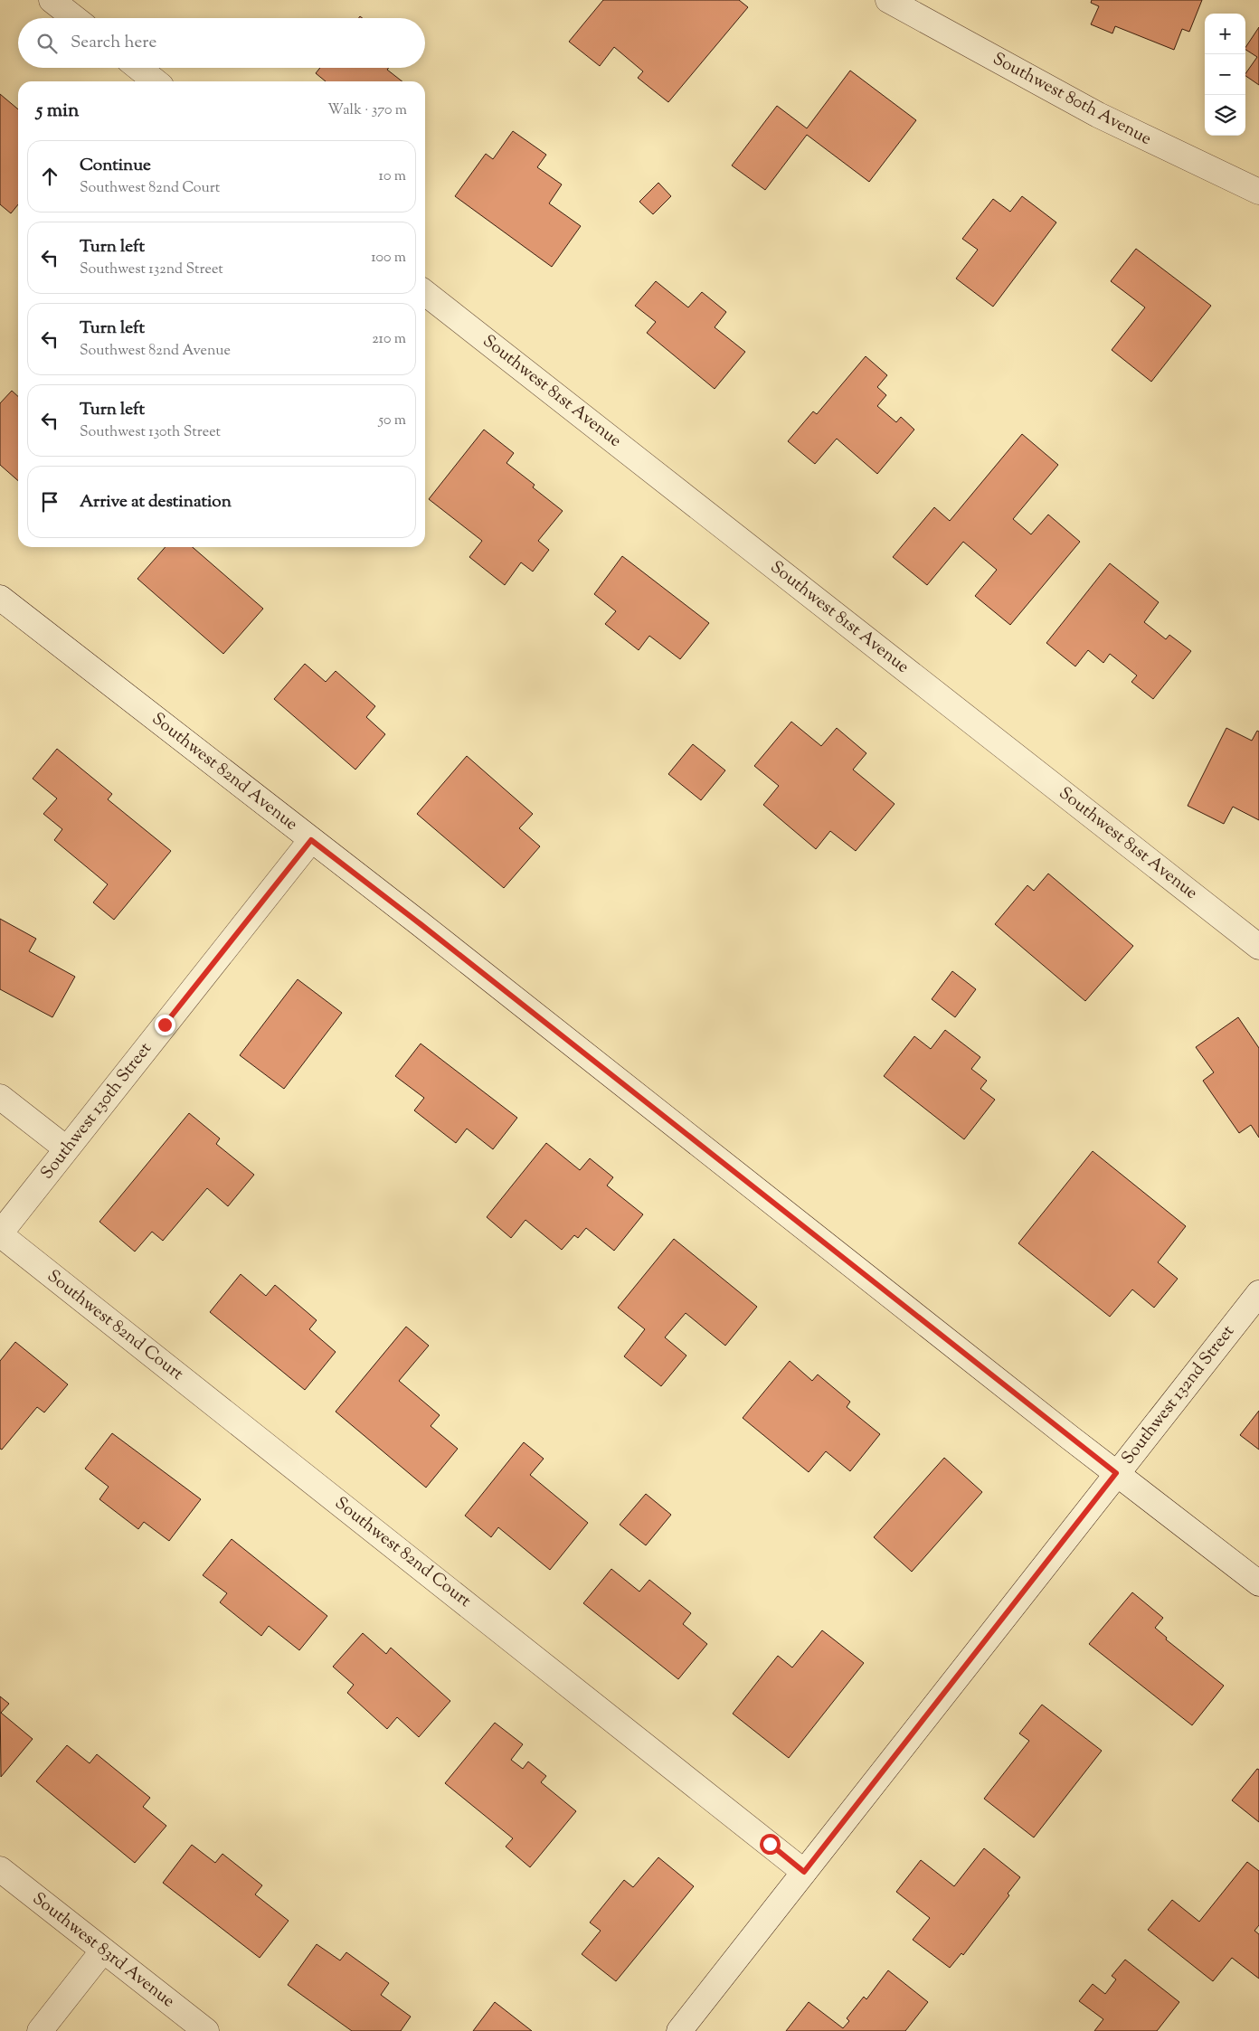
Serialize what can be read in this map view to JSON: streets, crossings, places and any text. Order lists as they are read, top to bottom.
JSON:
{
  "streets": {
    "street": [
      "Southwest 80th Avenue",
      "Southwest 81st Avenue",
      "Southwest 82nd Avenue",
      "Southwest 130th Street",
      "Southwest 82nd Court",
      "Southwest 132nd Street",
      "Southwest 83rd Avenue"
    ]
  },
  "crossings": [
    ["Southwest 82nd Avenue", "Southwest 130th Street"],
    ["Southwest 82nd Avenue", "Southwest 132nd Street"],
    ["Southwest 130th Street", "Southwest 82nd Court"],
    ["Southwest 82nd Court", "Southwest 132nd Street"]
  ],
  "page": {
    "map_buttons": ["+", "−"],
    "search": "Search here",
    "heading": ["5 min", "Walk · 370 m"],
    "list": [
      ["Continue", "Southwest 82nd Court", "10 m"],
      ["Turn left", "Southwest 132nd Street", "100 m"],
      ["Turn left", "Southwest 82nd Avenue", "210 m"],
      ["Turn left", "Southwest 130th Street", "50 m"],
      "Arrive at destination"
    ]
  }
}
